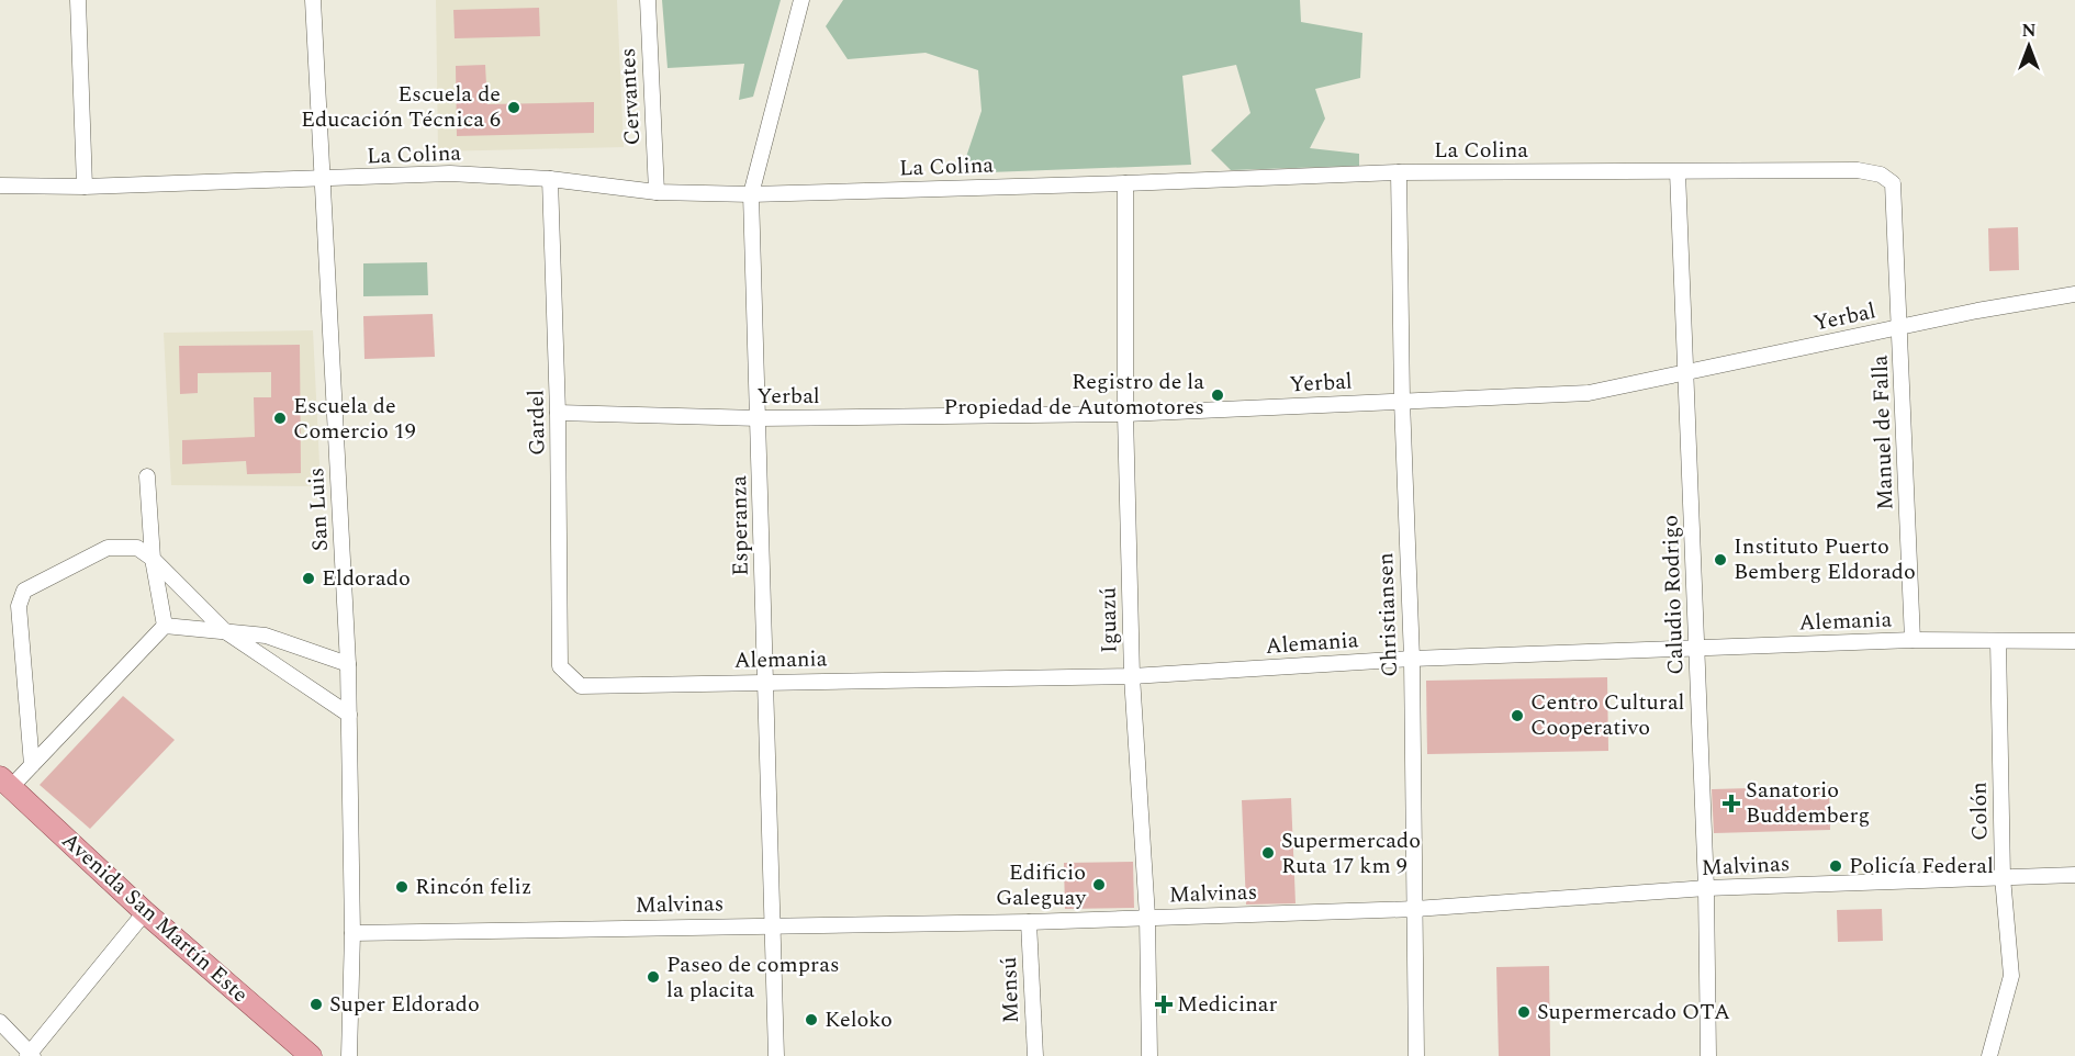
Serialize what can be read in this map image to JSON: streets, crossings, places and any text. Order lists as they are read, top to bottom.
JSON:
{
  "streets": {
    "main road": ["Avenida San Martín Este"],
    "street": [
      "Cervantes",
      "La Colina",
      "Yerbal",
      "Gardel",
      "Manuel de Falla",
      "San Luis",
      "Esperanza",
      "Caludio Rodrigo",
      "Christiansen",
      "Iguazú",
      "Alemania",
      "Colón",
      "Malvinas",
      "Mensú"
    ]
  },
  "crossings": [
    ["Cervantes", "La Colina"],
    ["La Colina", "Gardel"],
    ["La Colina", "Manuel de Falla"],
    ["La Colina", "San Luis"],
    ["La Colina", "Esperanza"],
    ["La Colina", "Caludio Rodrigo"],
    ["La Colina", "Christiansen"],
    ["La Colina", "Iguazú"],
    ["Yerbal", "Gardel"],
    ["Yerbal", "Manuel de Falla"],
    ["Yerbal", "Esperanza"],
    ["Yerbal", "Caludio Rodrigo"],
    ["Yerbal", "Christiansen"],
    ["Yerbal", "Iguazú"],
    ["Gardel", "Alemania"],
    ["Manuel de Falla", "Alemania"],
    ["San Luis", "Malvinas"],
    ["Esperanza", "Alemania"],
    ["Esperanza", "Malvinas"],
    ["Caludio Rodrigo", "Alemania"],
    ["Caludio Rodrigo", "Malvinas"],
    ["Christiansen", "Alemania"],
    ["Christiansen", "Malvinas"],
    ["Iguazú", "Alemania"],
    ["Iguazú", "Malvinas"],
    ["Alemania", "Colón"],
    ["Colón", "Malvinas"],
    ["Malvinas", "Mensú"]
  ],
  "places": {
    "other": [
      "Escuela de Educación Técnica 6",
      "Registro de la Propiedad de Automotores",
      "Escuela de Comercio 19",
      "Instituto Puerto Bemberg Eldorado",
      "Eldorado",
      "Centro Cultural Cooperativo",
      "Supermercado Ruta 17 km 9",
      "Policía Federal",
      "Edificio Galeguay",
      "Rincón feliz",
      "Paseo de compras la placita",
      "Super Eldorado",
      "Supermercado OTA",
      "Keloko"
    ],
    "health": ["Sanatorio Buddemberg", "Medicinar"]
  },
  "north": "top"
}
